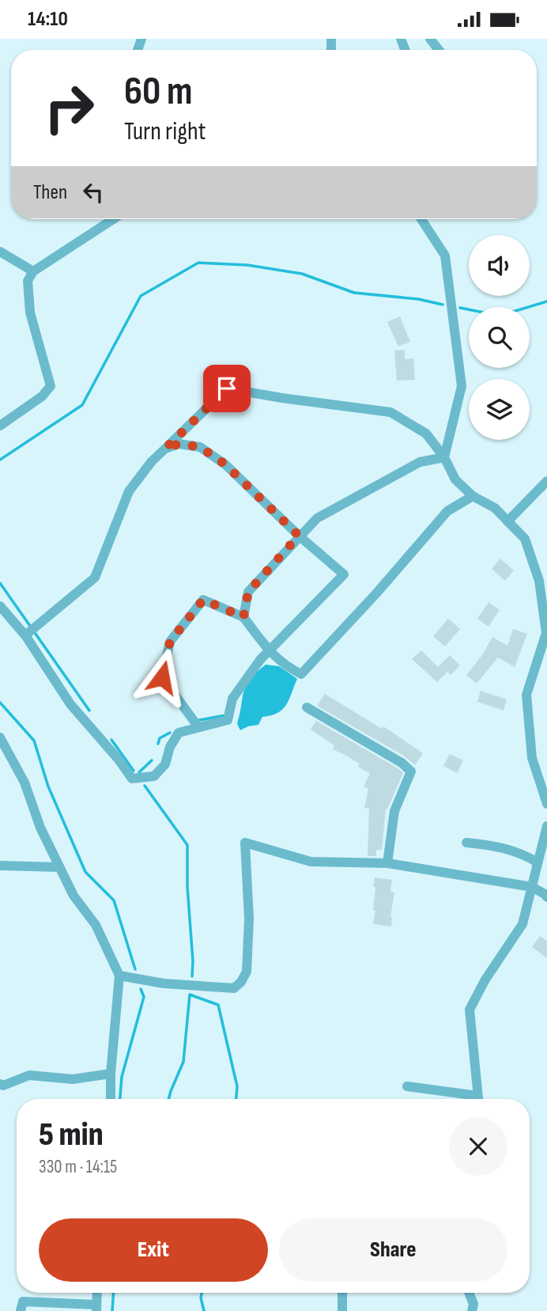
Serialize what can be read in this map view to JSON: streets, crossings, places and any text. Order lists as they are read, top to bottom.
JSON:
{
  "page": {
    "status": "14:10",
    "turn": ["60 m", "Turn right"],
    "then": "Then",
    "heading": ["5 min", "330 m · 14:15"],
    "buttons": ["Exit", "Share"]
  }
}
